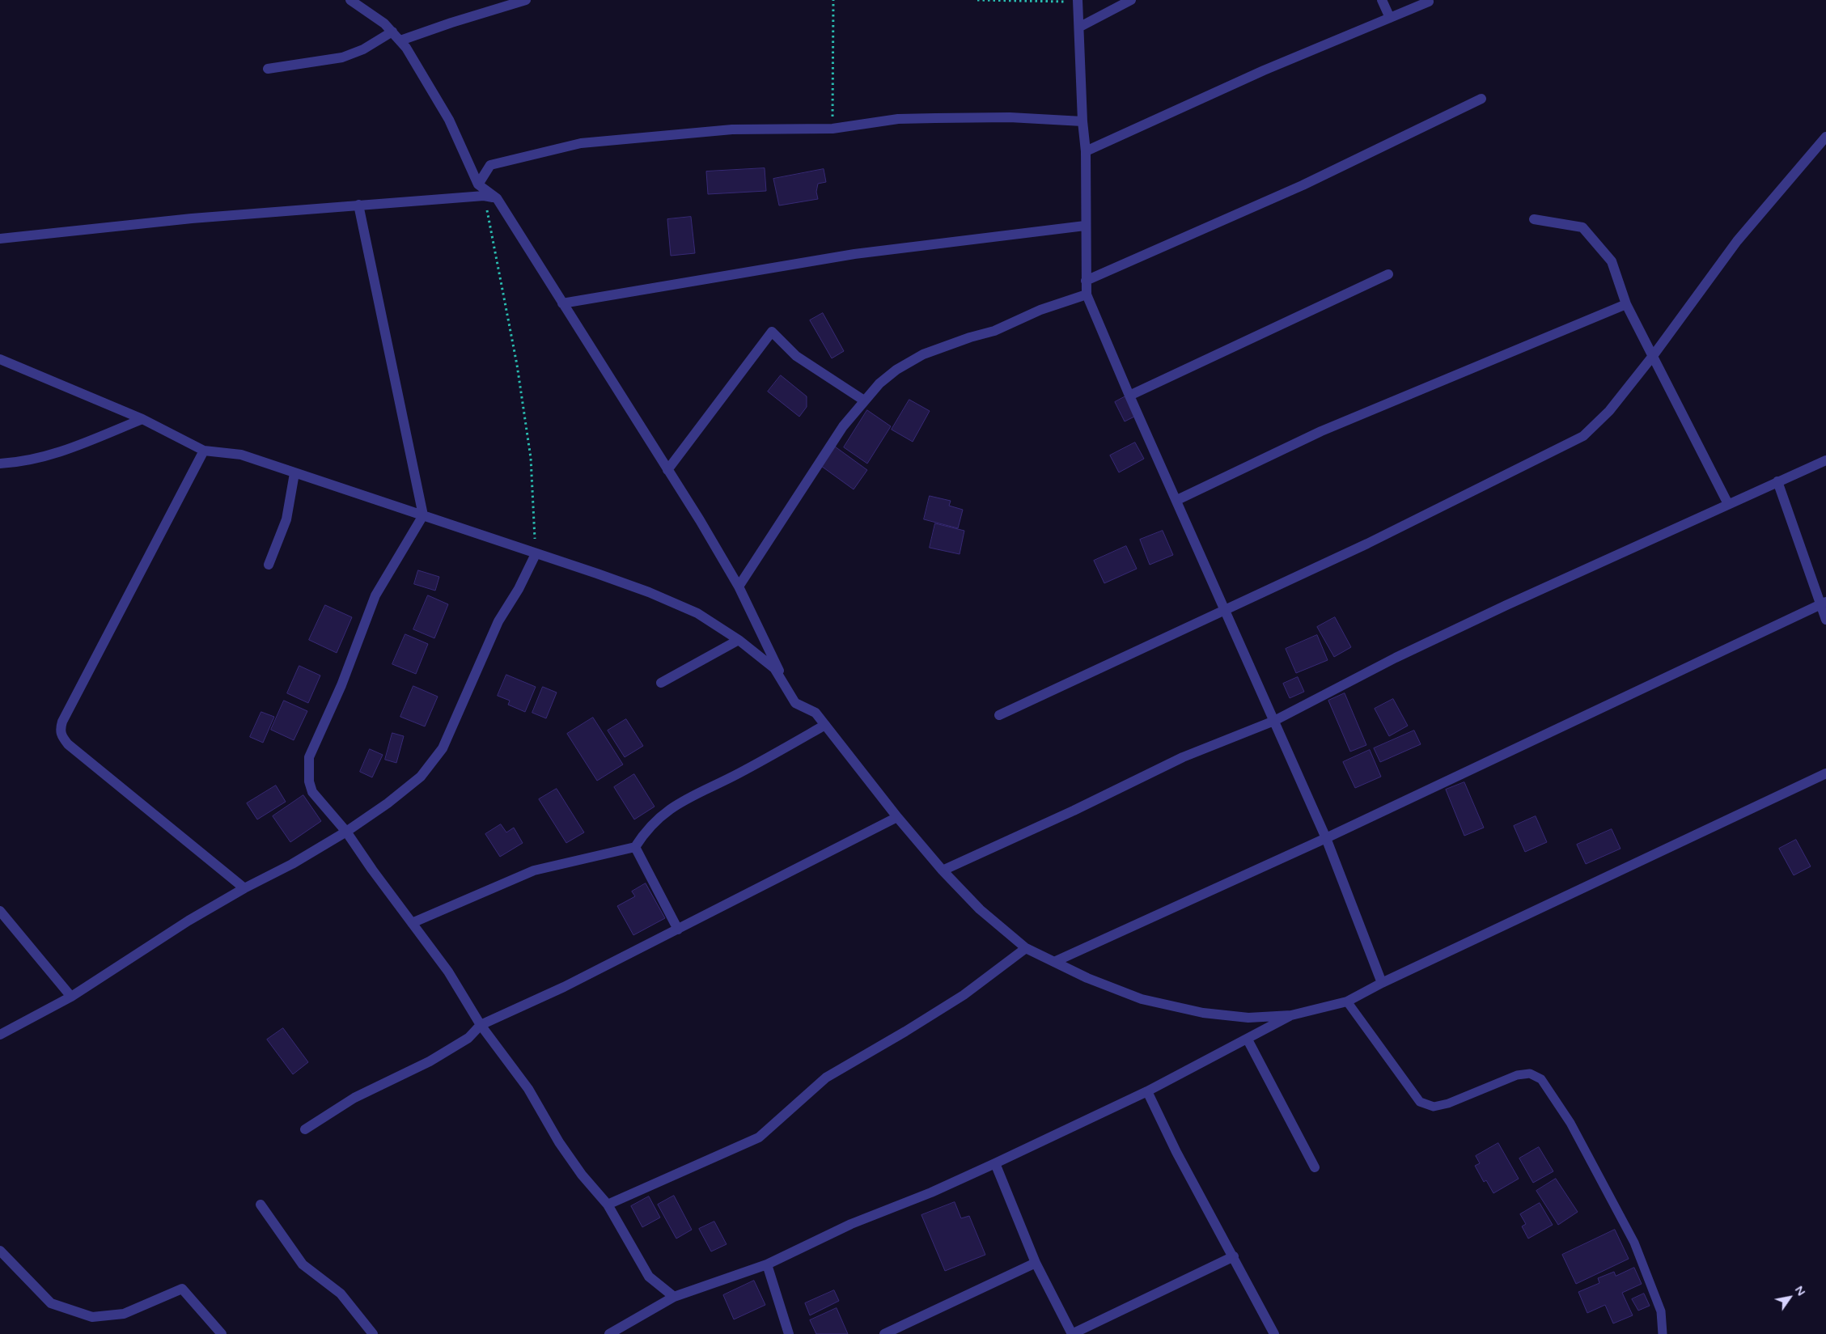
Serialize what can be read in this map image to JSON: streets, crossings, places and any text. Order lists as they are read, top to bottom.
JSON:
{
  "north": "top right"
}
